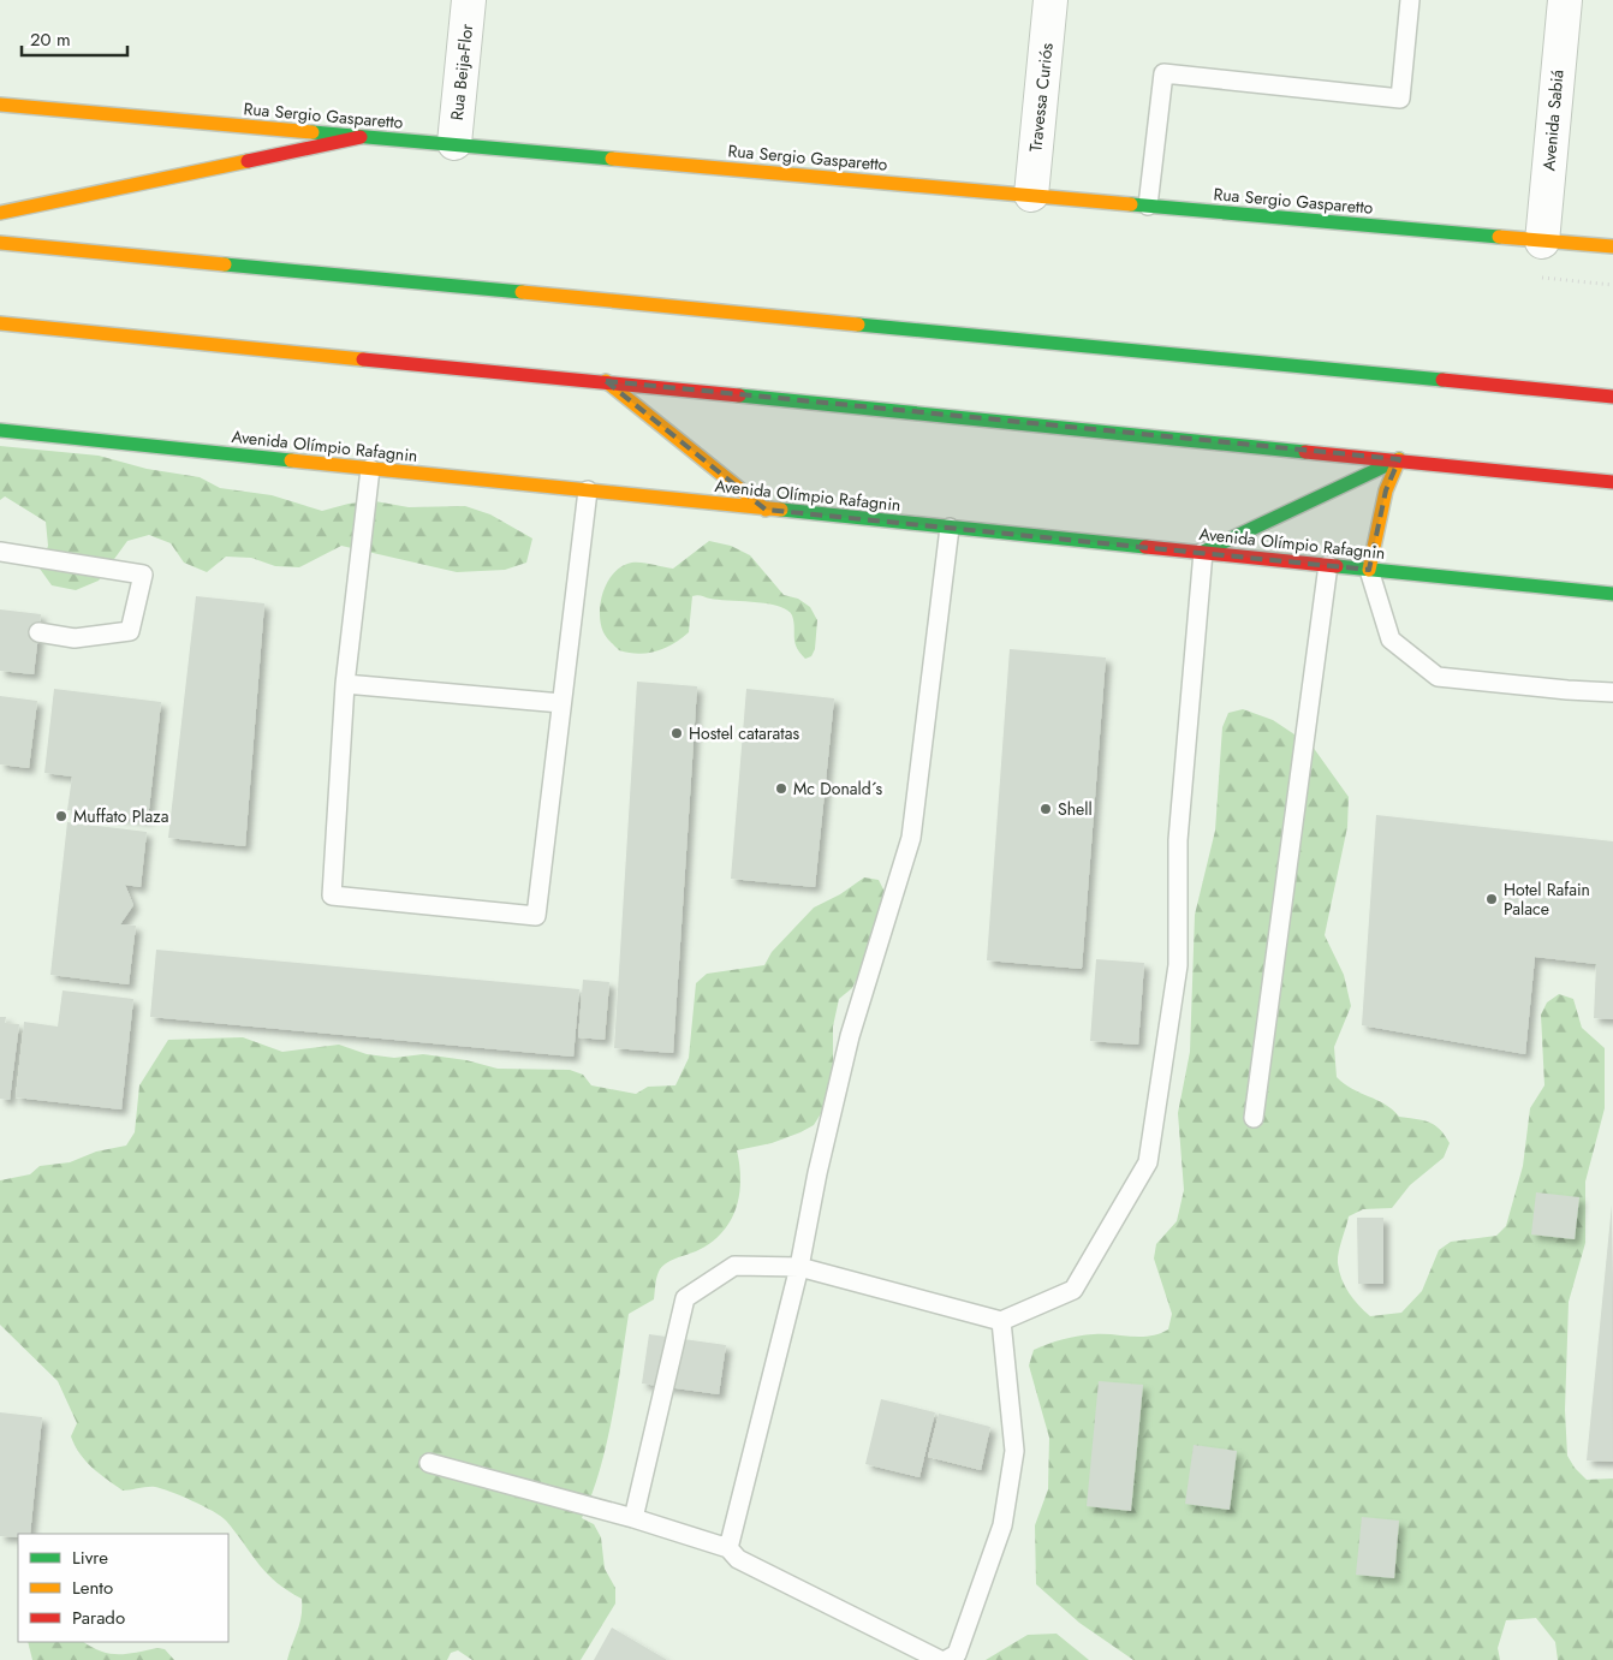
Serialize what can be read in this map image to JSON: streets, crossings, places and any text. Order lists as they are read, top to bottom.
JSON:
{
  "streets": {
    "main road": ["Rua Sergio Gasparetto", "Avenida Olímpio Rafagnin"],
    "street": ["Rua Beija-Flor", "Travessa Curiós", "Avenida Sabiá"]
  },
  "crossings": [
    ["Rua Beija-Flor", "Rua Sergio Gasparetto"],
    ["Travessa Curiós", "Rua Sergio Gasparetto"],
    ["Rua Sergio Gasparetto", "Avenida Sabiá"]
  ],
  "places": [
    "Hostel cataratas",
    "Mc Donald´s",
    "Shell",
    "Muffato Plaza",
    "Hotel Rafain Palace"
  ],
  "legend": ["Livre", "Lento", "Parado"],
  "scale_bar": "20 m"
}
